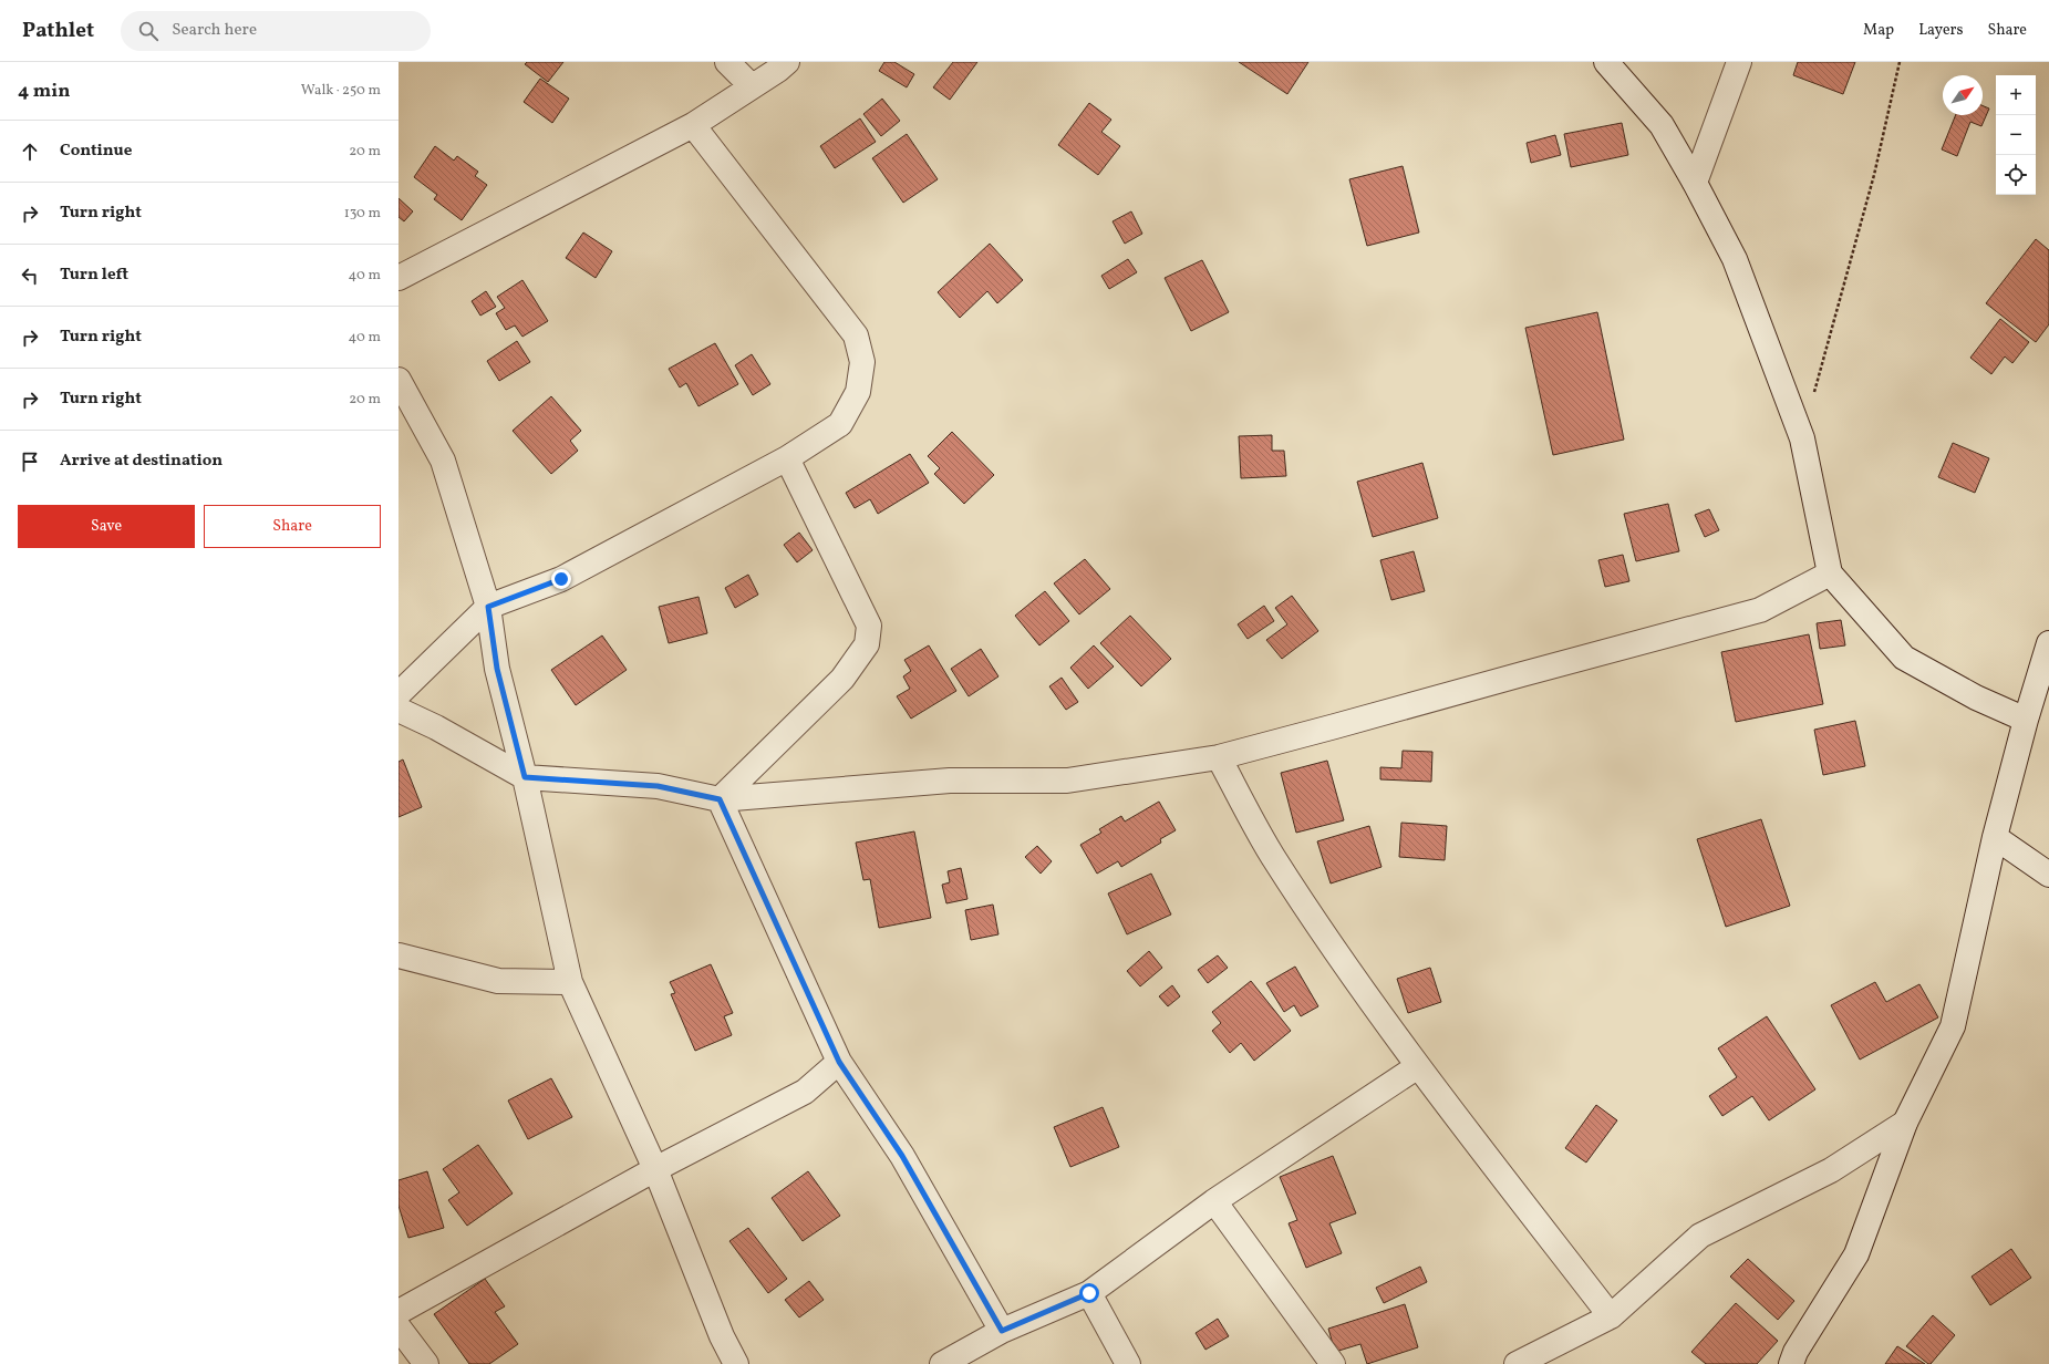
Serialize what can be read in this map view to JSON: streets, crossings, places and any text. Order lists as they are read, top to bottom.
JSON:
{
  "north": "top right",
  "page": {
    "header": "Pathlet",
    "search": "Search here",
    "nav": ["Map", "Layers", "Share"],
    "heading": ["4 min", "Walk · 250 m"],
    "map_buttons": ["+", "−"],
    "list": [
      ["Continue", "20 m"],
      ["Turn right", "130 m"],
      ["Turn left", "40 m"],
      ["Turn right", "40 m"],
      ["Turn right", "20 m"],
      "Arrive at destination"
    ],
    "buttons": ["Save", "Share"]
  }
}
